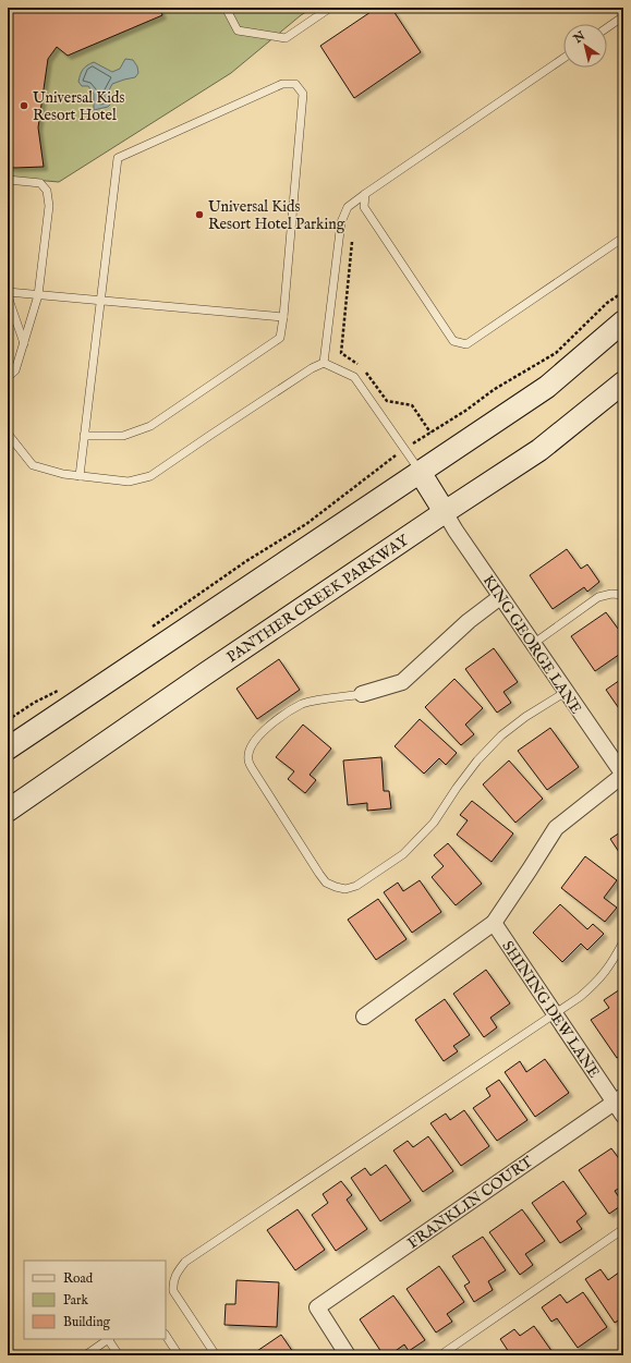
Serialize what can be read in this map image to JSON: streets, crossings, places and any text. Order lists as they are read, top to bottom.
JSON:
{
  "streets": {
    "main road": ["PANTHER CREEK PARKWAY"],
    "street": ["KING GEORGE LANE", "SHINING DEW LANE", "FRANKLIN COURT"]
  },
  "crossings": [
    ["PANTHER CREEK PARKWAY", "KING GEORGE LANE"],
    ["SHINING DEW LANE", "FRANKLIN COURT"]
  ],
  "places": ["Universal Kids Resort Hotel", "Universal Kids Resort Hotel Parking"],
  "legend": ["Road", "Park", "Building"],
  "north": "top left"
}
